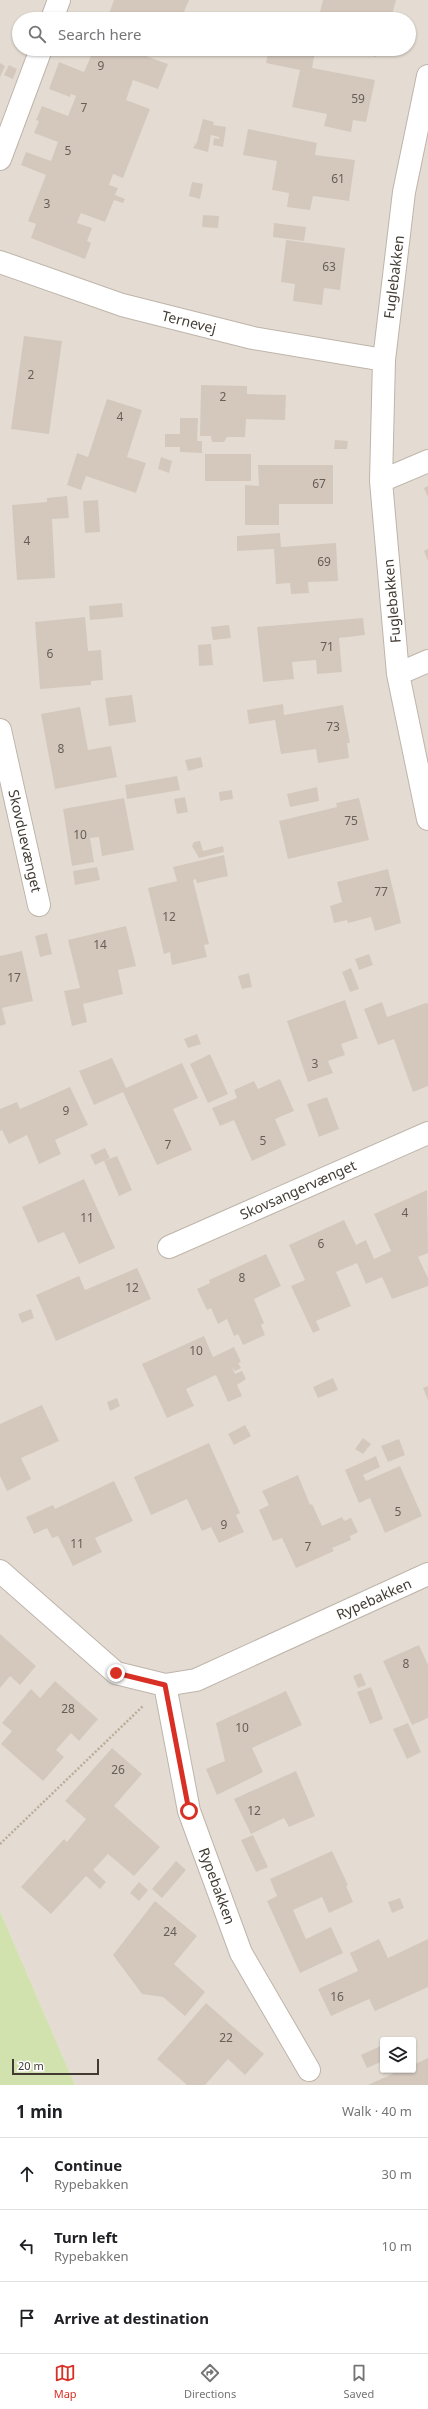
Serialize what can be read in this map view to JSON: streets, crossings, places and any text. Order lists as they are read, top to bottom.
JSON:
{
  "streets": {
    "street": [
      "Fuglebakken",
      "Ternevej",
      "Skovduevænget",
      "Skovsangervænget",
      "Rypebakken"
    ]
  },
  "crossings": [
    ["Fuglebakken", "Ternevej"]
  ],
  "house_numbers": [
    "9",
    "59",
    "7",
    "5",
    "61",
    "3",
    "63",
    "2",
    "2",
    "4",
    "67",
    "4",
    "69",
    "71",
    "6",
    "73",
    "8",
    "75",
    "10",
    "77",
    "12",
    "14",
    "17",
    "3",
    "9",
    "5",
    "7",
    "4",
    "11",
    "6",
    "8",
    "12",
    "10",
    "5",
    "9",
    "11",
    "7",
    "8",
    "28",
    "10",
    "26",
    "12",
    "24",
    "16",
    "22"
  ],
  "scale_bar": "20 m",
  "page": {
    "search": "Search here",
    "scale": "20 m",
    "heading": ["1 min", "Walk · 40 m"],
    "list": [
      ["Continue", "Rypebakken", "30 m"],
      ["Turn left", "Rypebakken", "10 m"],
      "Arrive at destination"
    ],
    "nav": ["Map", "Directions", "Saved"]
  }
}
